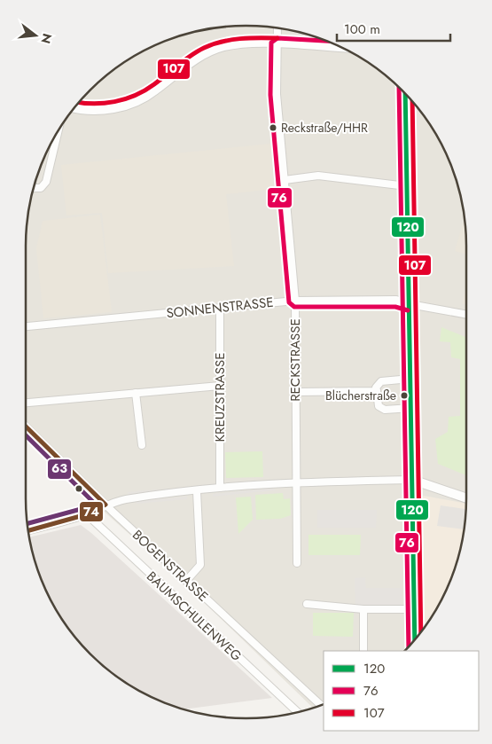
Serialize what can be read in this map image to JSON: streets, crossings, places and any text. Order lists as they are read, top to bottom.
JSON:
{
  "streets": {
    "street": [
      "SONNENSTRASSE",
      "RECKSTRASSE",
      "KREUZSTRASSE",
      "BOGENSTRASSE",
      "BAUMSCHULENWEG"
    ]
  },
  "crossings": [
    ["SONNENSTRASSE", "RECKSTRASSE"],
    ["SONNENSTRASSE", "KREUZSTRASSE"]
  ],
  "places": ["Reckstraße/HHR", "Blücherstraße"],
  "lines": [
    "transit line 76",
    "transit line 107",
    "transit line 120",
    "transit line 74",
    "transit line 63"
  ],
  "legend": ["120", "76", "107"],
  "scale_bar": "100 m",
  "north": "right"
}
